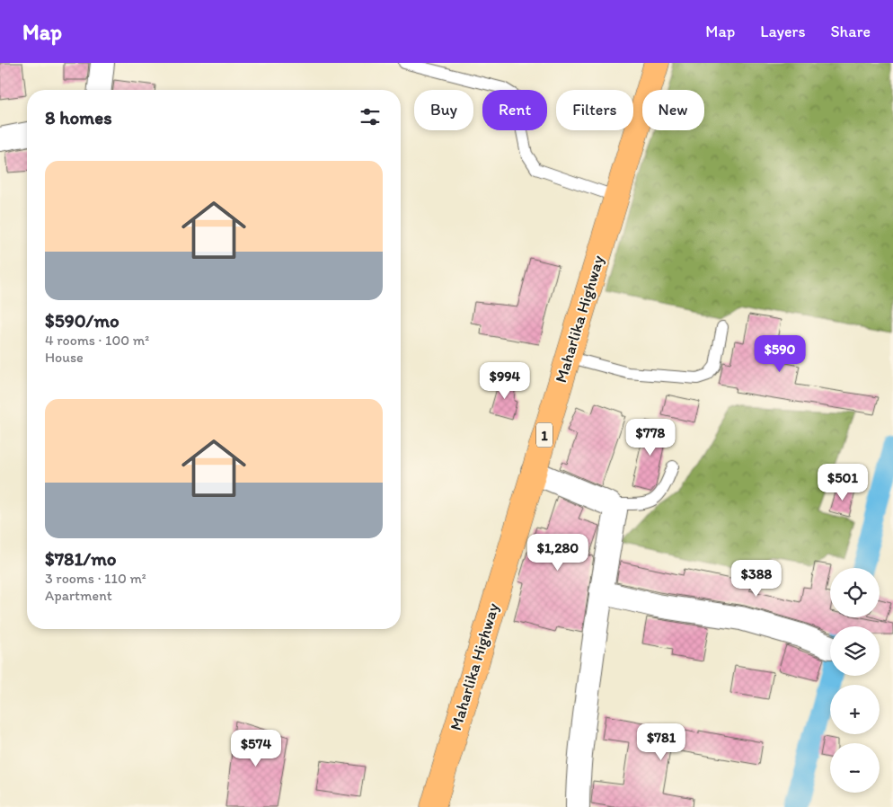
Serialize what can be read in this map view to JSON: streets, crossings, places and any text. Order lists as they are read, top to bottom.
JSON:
{
  "streets": {
    "main road": ["Maharlika Highway", "1"]
  },
  "page": {
    "header": "Map",
    "nav": ["Map", "Layers", "Share"],
    "chip": [
      "Buy",
      "Rent",
      "Filters",
      "New"
    ],
    "heading": "8 homes",
    "list": [
      {
        "name": "$590/mo",
        "note": "4 rooms · 100 m² · House"
      },
      {
        "name": "$781/mo",
        "note": "3 rooms · 110 m² · Apartment"
      }
    ],
    "price": [
      "$590",
      "$994",
      "$778",
      "$501",
      "$1,280",
      "$388",
      "$781",
      "$574"
    ],
    "map_buttons": ["+", "−"]
  }
}
